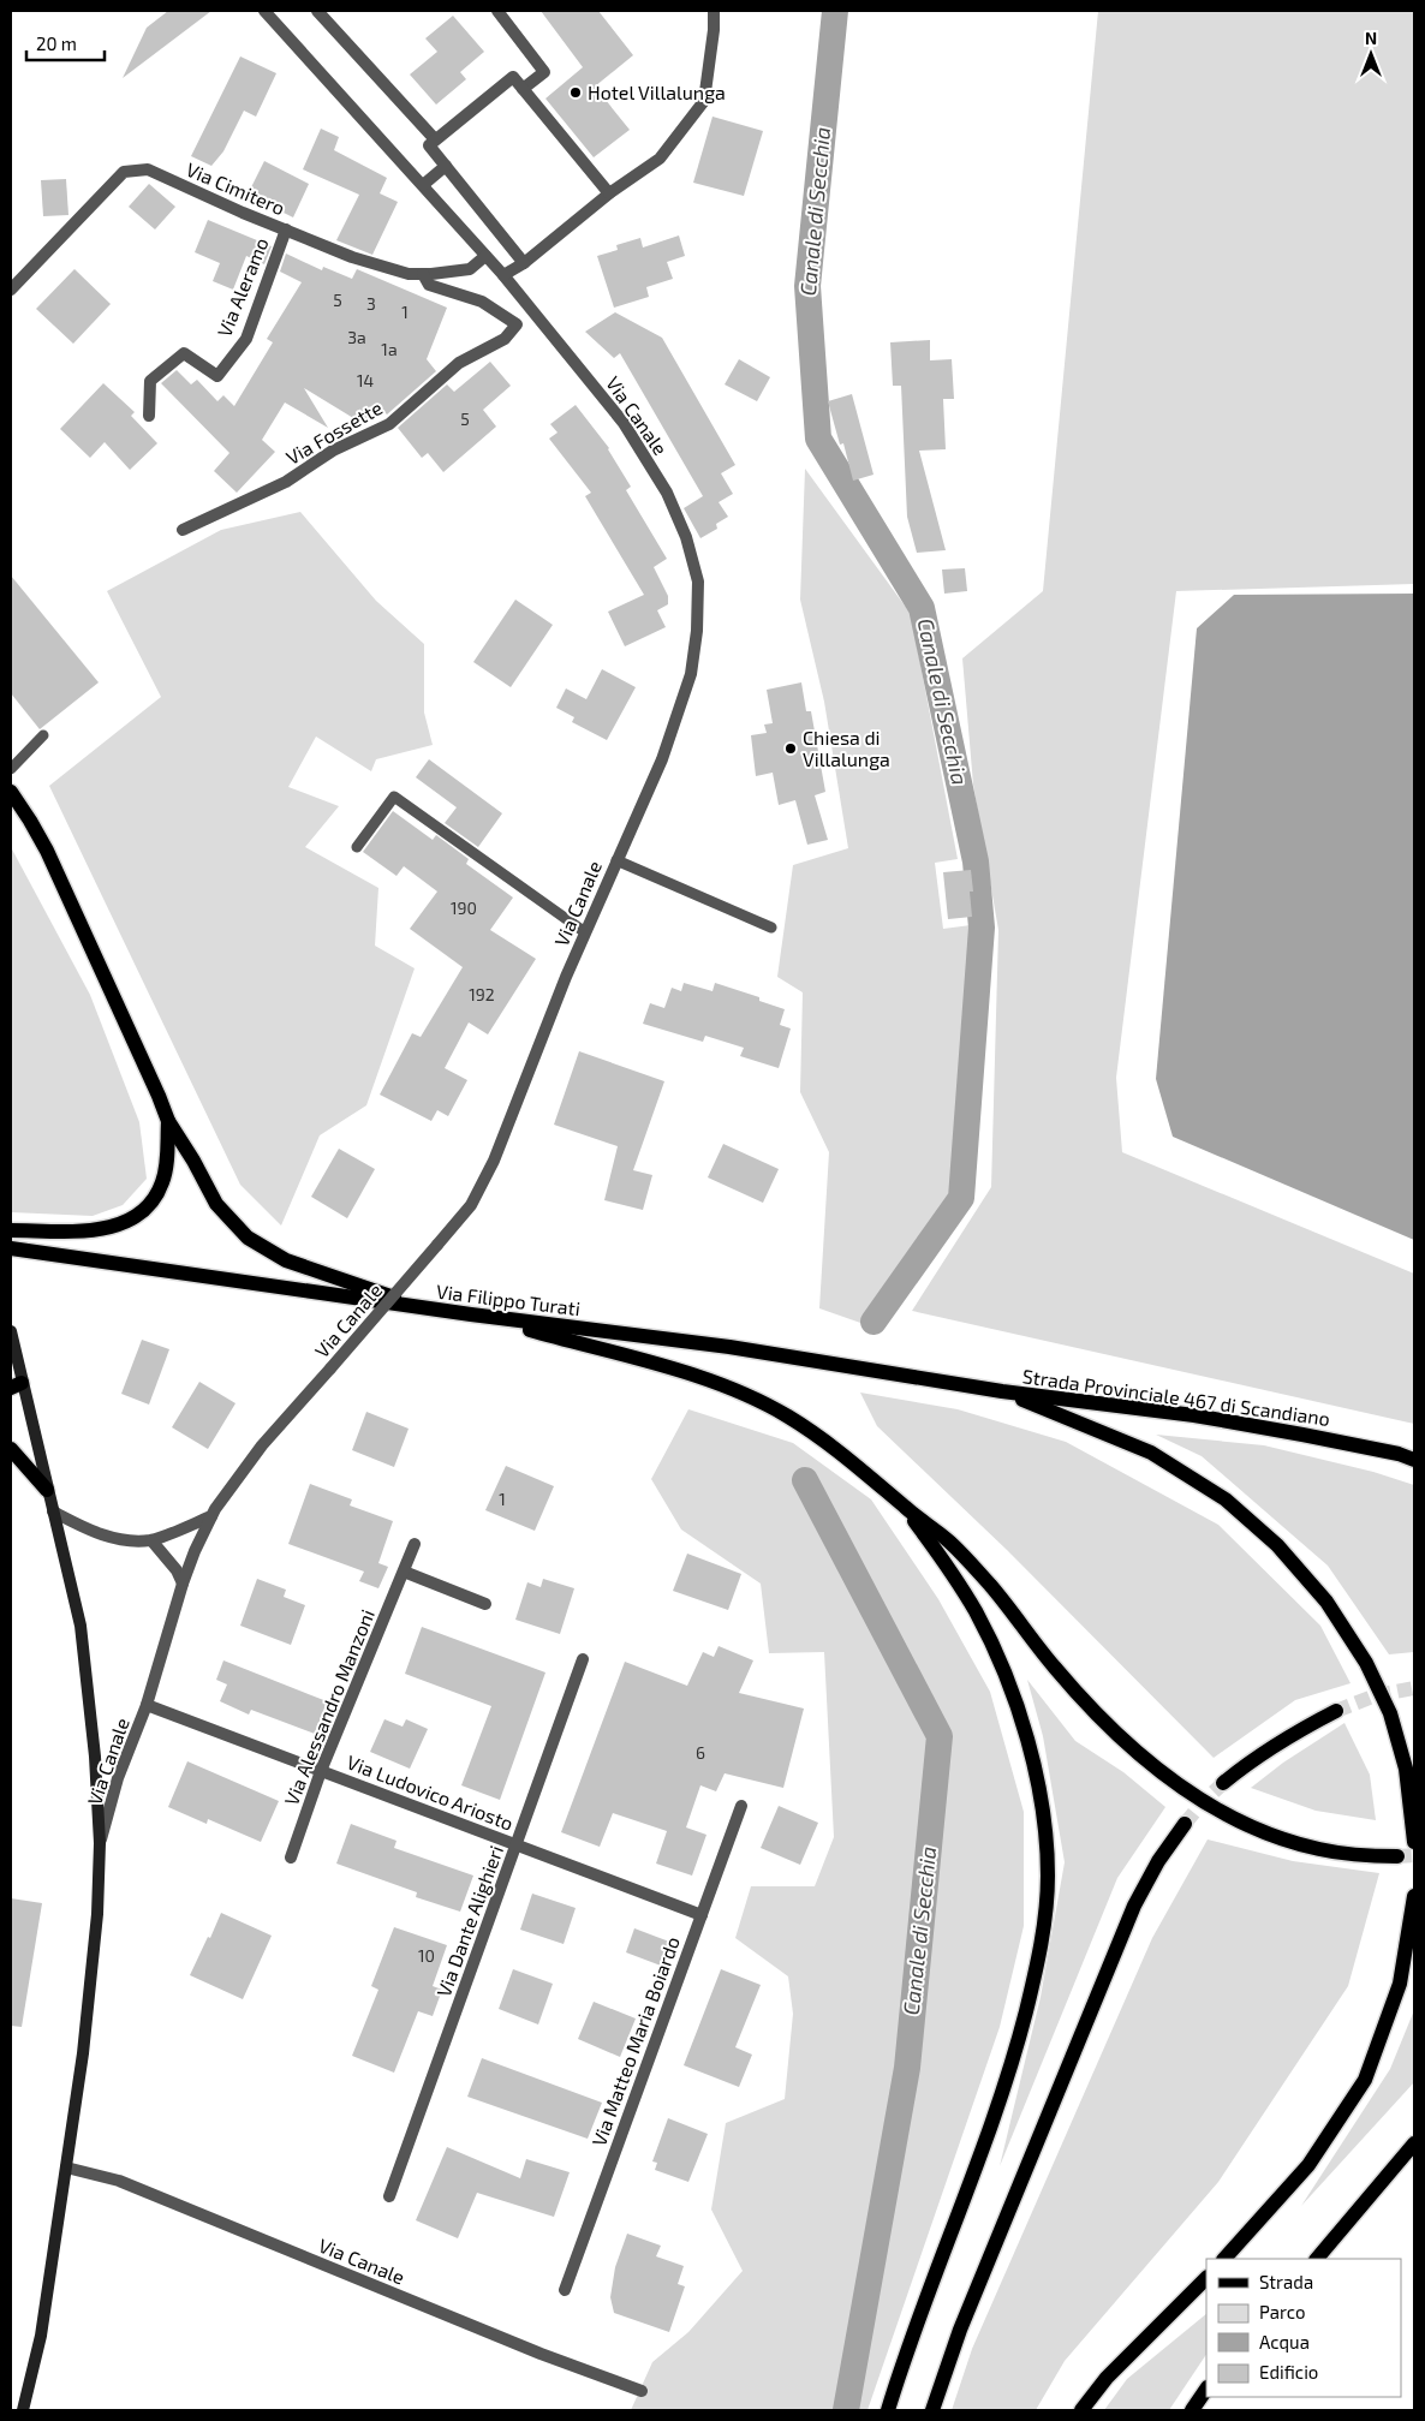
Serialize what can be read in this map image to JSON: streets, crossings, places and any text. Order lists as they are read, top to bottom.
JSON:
{
  "streets": {
    "main road": ["Via Canale", "Via Filippo Turati", "Strada Provinciale 467 di Scandiano"],
    "street": [
      "Via Cimitero",
      "Via Aleramo",
      "Via Fossette",
      "Via Alessandro Manzoni",
      "Via Ludovico Ariosto",
      "Via Dante Alighieri",
      "Via Matteo Maria Boiardo"
    ]
  },
  "crossings": [
    ["Via Cimitero", "Via Aleramo"],
    ["Via Cimitero", "Via Canale"],
    ["Via Cimitero", "Via Fossette"],
    ["Via Canale", "Via Ludovico Ariosto"],
    ["Via Filippo Turati", "Strada Provinciale 467 di Scandiano"],
    ["Via Alessandro Manzoni", "Via Ludovico Ariosto"],
    ["Via Ludovico Ariosto", "Via Dante Alighieri"],
    ["Via Ludovico Ariosto", "Via Matteo Maria Boiardo"]
  ],
  "water": ["Canale di Secchia"],
  "places": ["Hotel Villalunga", "Chiesa di Villalunga"],
  "house_numbers": [
    "5",
    "3",
    "1",
    "3a",
    "1a",
    "14",
    "5",
    "190",
    "192",
    "1",
    "6",
    "10"
  ],
  "legend": [
    "Strada",
    "Parco",
    "Acqua",
    "Edificio"
  ],
  "scale_bar": "20 m",
  "north": "top"
}
